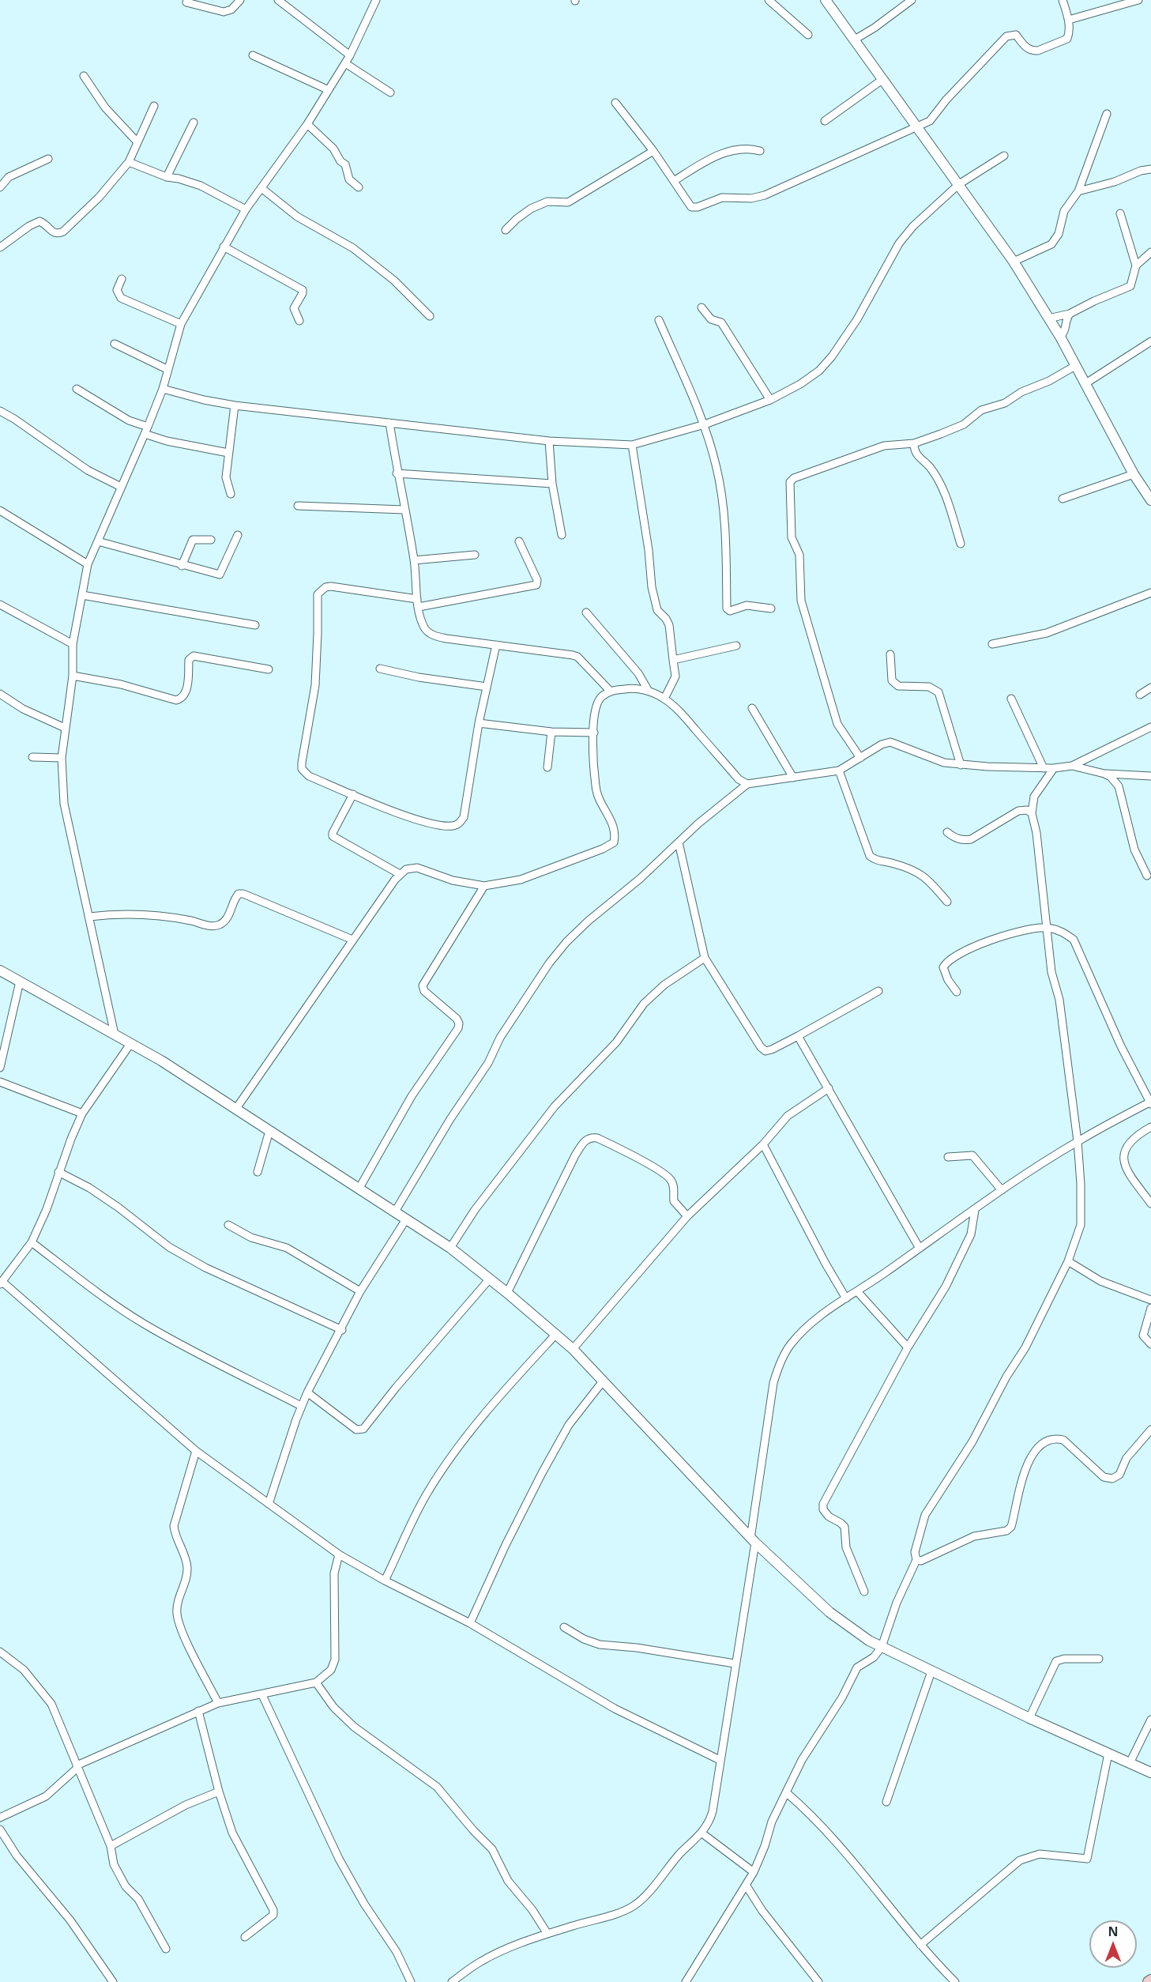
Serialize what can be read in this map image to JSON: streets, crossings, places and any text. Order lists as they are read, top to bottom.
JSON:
{
  "north": "top"
}
